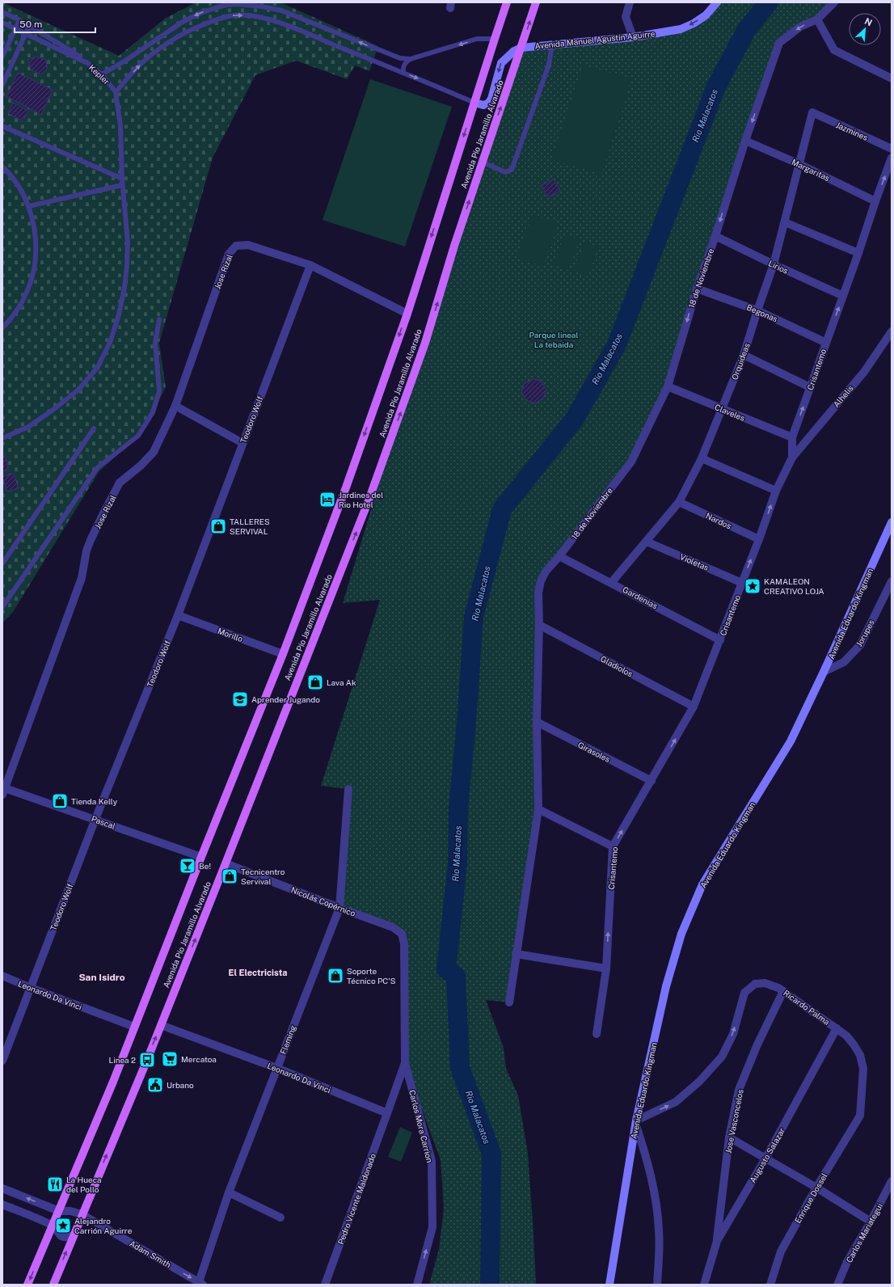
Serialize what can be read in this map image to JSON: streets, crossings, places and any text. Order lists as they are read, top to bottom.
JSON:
{
  "streets": {
    "main road": ["Avenida Manuel Agustín Aguirre", "Avenida Pío Jaramillo Alvarado", "Avenida Eduardo Kingman"],
    "street": [
      "Jazmines",
      "Margaritas",
      "Lirios",
      "Jose Rizal",
      "18 de Noviembre",
      "Begonas",
      "Orquideas",
      "Crisantemo",
      "Alhelis",
      "Claveles",
      "Teodoro Wolf",
      "Nardos",
      "Violetas",
      "Gardenias",
      "Jorupes",
      "Morillo",
      "Gladiolos",
      "Girasoles",
      "Pascal",
      "Nicolás Copérnico",
      "Leonardo Da Vinci",
      "Ricardo Palma",
      "Fleming",
      "Jose Vasconcelos",
      "Carlos Mora Carrion",
      "Augusto Salazar",
      "Enrique Dossel",
      "Pedro Vicente Maldonado",
      "Carlos Mariategui",
      "Adam Smith"
    ],
    "lane": ["Kepler"]
  },
  "crossings": [
    ["Avenida Manuel Agustín Aguirre", "Avenida Pío Jaramillo Alvarado"],
    ["Jazmines", "Orquideas"],
    ["Avenida Pío Jaramillo Alvarado", "Morillo"],
    ["Avenida Pío Jaramillo Alvarado", "Pascal"],
    ["Avenida Pío Jaramillo Alvarado", "Nicolás Copérnico"],
    ["Avenida Pío Jaramillo Alvarado", "Leonardo Da Vinci"],
    ["Avenida Pío Jaramillo Alvarado", "Adam Smith"],
    ["Margaritas", "18 de Noviembre"],
    ["Margaritas", "Orquideas"],
    ["Margaritas", "Crisantemo"],
    ["Lirios", "18 de Noviembre"],
    ["Lirios", "Orquideas"],
    ["Lirios", "Crisantemo"],
    ["Jose Rizal", "Teodoro Wolf"],
    ["Jose Rizal", "Pascal"],
    ["18 de Noviembre", "Begonas"],
    ["18 de Noviembre", "Claveles"],
    ["18 de Noviembre", "Gardenias"],
    ["18 de Noviembre", "Gladiolos"],
    ["18 de Noviembre", "Girasoles"],
    ["Begonas", "Orquideas"],
    ["Begonas", "Crisantemo"],
    ["Orquideas", "Claveles"],
    ["Orquideas", "Nardos"],
    ["Orquideas", "Violetas"],
    ["Orquideas", "Gardenias"],
    ["Crisantemo", "Alhelis"],
    ["Crisantemo", "Claveles"],
    ["Crisantemo", "Nardos"],
    ["Crisantemo", "Violetas"],
    ["Crisantemo", "Gardenias"],
    ["Crisantemo", "Gladiolos"],
    ["Crisantemo", "Girasoles"],
    ["Teodoro Wolf", "Morillo"],
    ["Teodoro Wolf", "Pascal"],
    ["Teodoro Wolf", "Leonardo Da Vinci"],
    ["Avenida Eduardo Kingman", "Jorupes"],
    ["Avenida Eduardo Kingman", "Ricardo Palma"],
    ["Nicolás Copérnico", "Fleming"],
    ["Nicolás Copérnico", "Carlos Mora Carrion"],
    ["Leonardo Da Vinci", "Fleming"],
    ["Leonardo Da Vinci", "Pedro Vicente Maldonado"],
    ["Ricardo Palma", "Jose Vasconcelos"],
    ["Ricardo Palma", "Augusto Salazar"],
    ["Ricardo Palma", "Enrique Dossel"],
    ["Fleming", "Adam Smith"],
    ["Jose Vasconcelos", "Augusto Salazar"]
  ],
  "one_way": [
    "Avenida Manuel Agustín Aguirre",
    "Crisantemo",
    "Ricardo Palma",
    "Carlos Mora Carrion"
  ],
  "districts": ["El Electricista", "San Isidro"],
  "water": ["Rio Malacatos"],
  "parks": ["Parque lineal La tebaida"],
  "places": {
    "hotel": ["Jardines del Rio Hotel"],
    "shop": [
      "TALLERES SERVIVAL",
      "Lava Ak",
      "Tienda Kelly",
      "Tecnicentro Servival",
      "Soporte Técnico PC'S"
    ],
    "place": ["KAMALEON CREATIVO LOJA", "Alejandro Carrión Aguirre"],
    "school or university": ["Aprender Jugando"],
    "bar": ["Be!"],
    "supermarket": ["Mercatoa"],
    "bus stop": ["Linea 2"],
    "public building": ["Urbano"],
    "restaurant": ["La Hueca del Pollo"]
  },
  "scale_bar": "50 m",
  "north": "top right"
}
